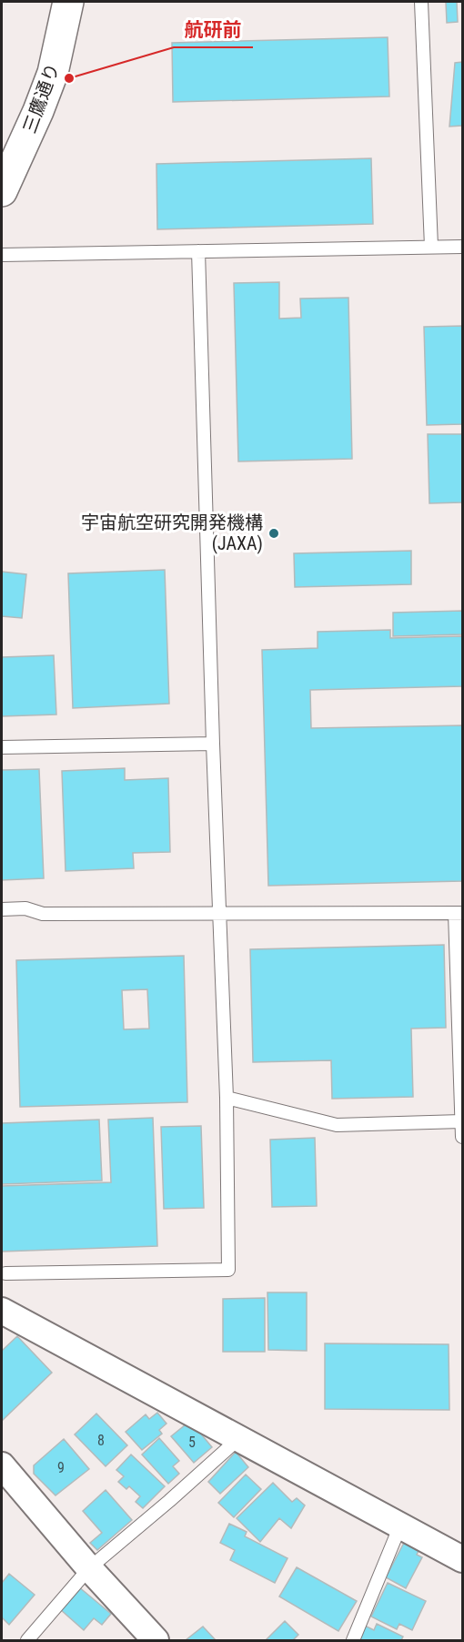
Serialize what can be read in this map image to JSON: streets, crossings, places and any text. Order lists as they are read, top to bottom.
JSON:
{
  "streets": {
    "main road": ["三鷹通り"]
  },
  "places": ["航研前", "宇宙航空研究開発機構 (JAXA)"],
  "house_numbers": ["8", "5", "9"]
}
